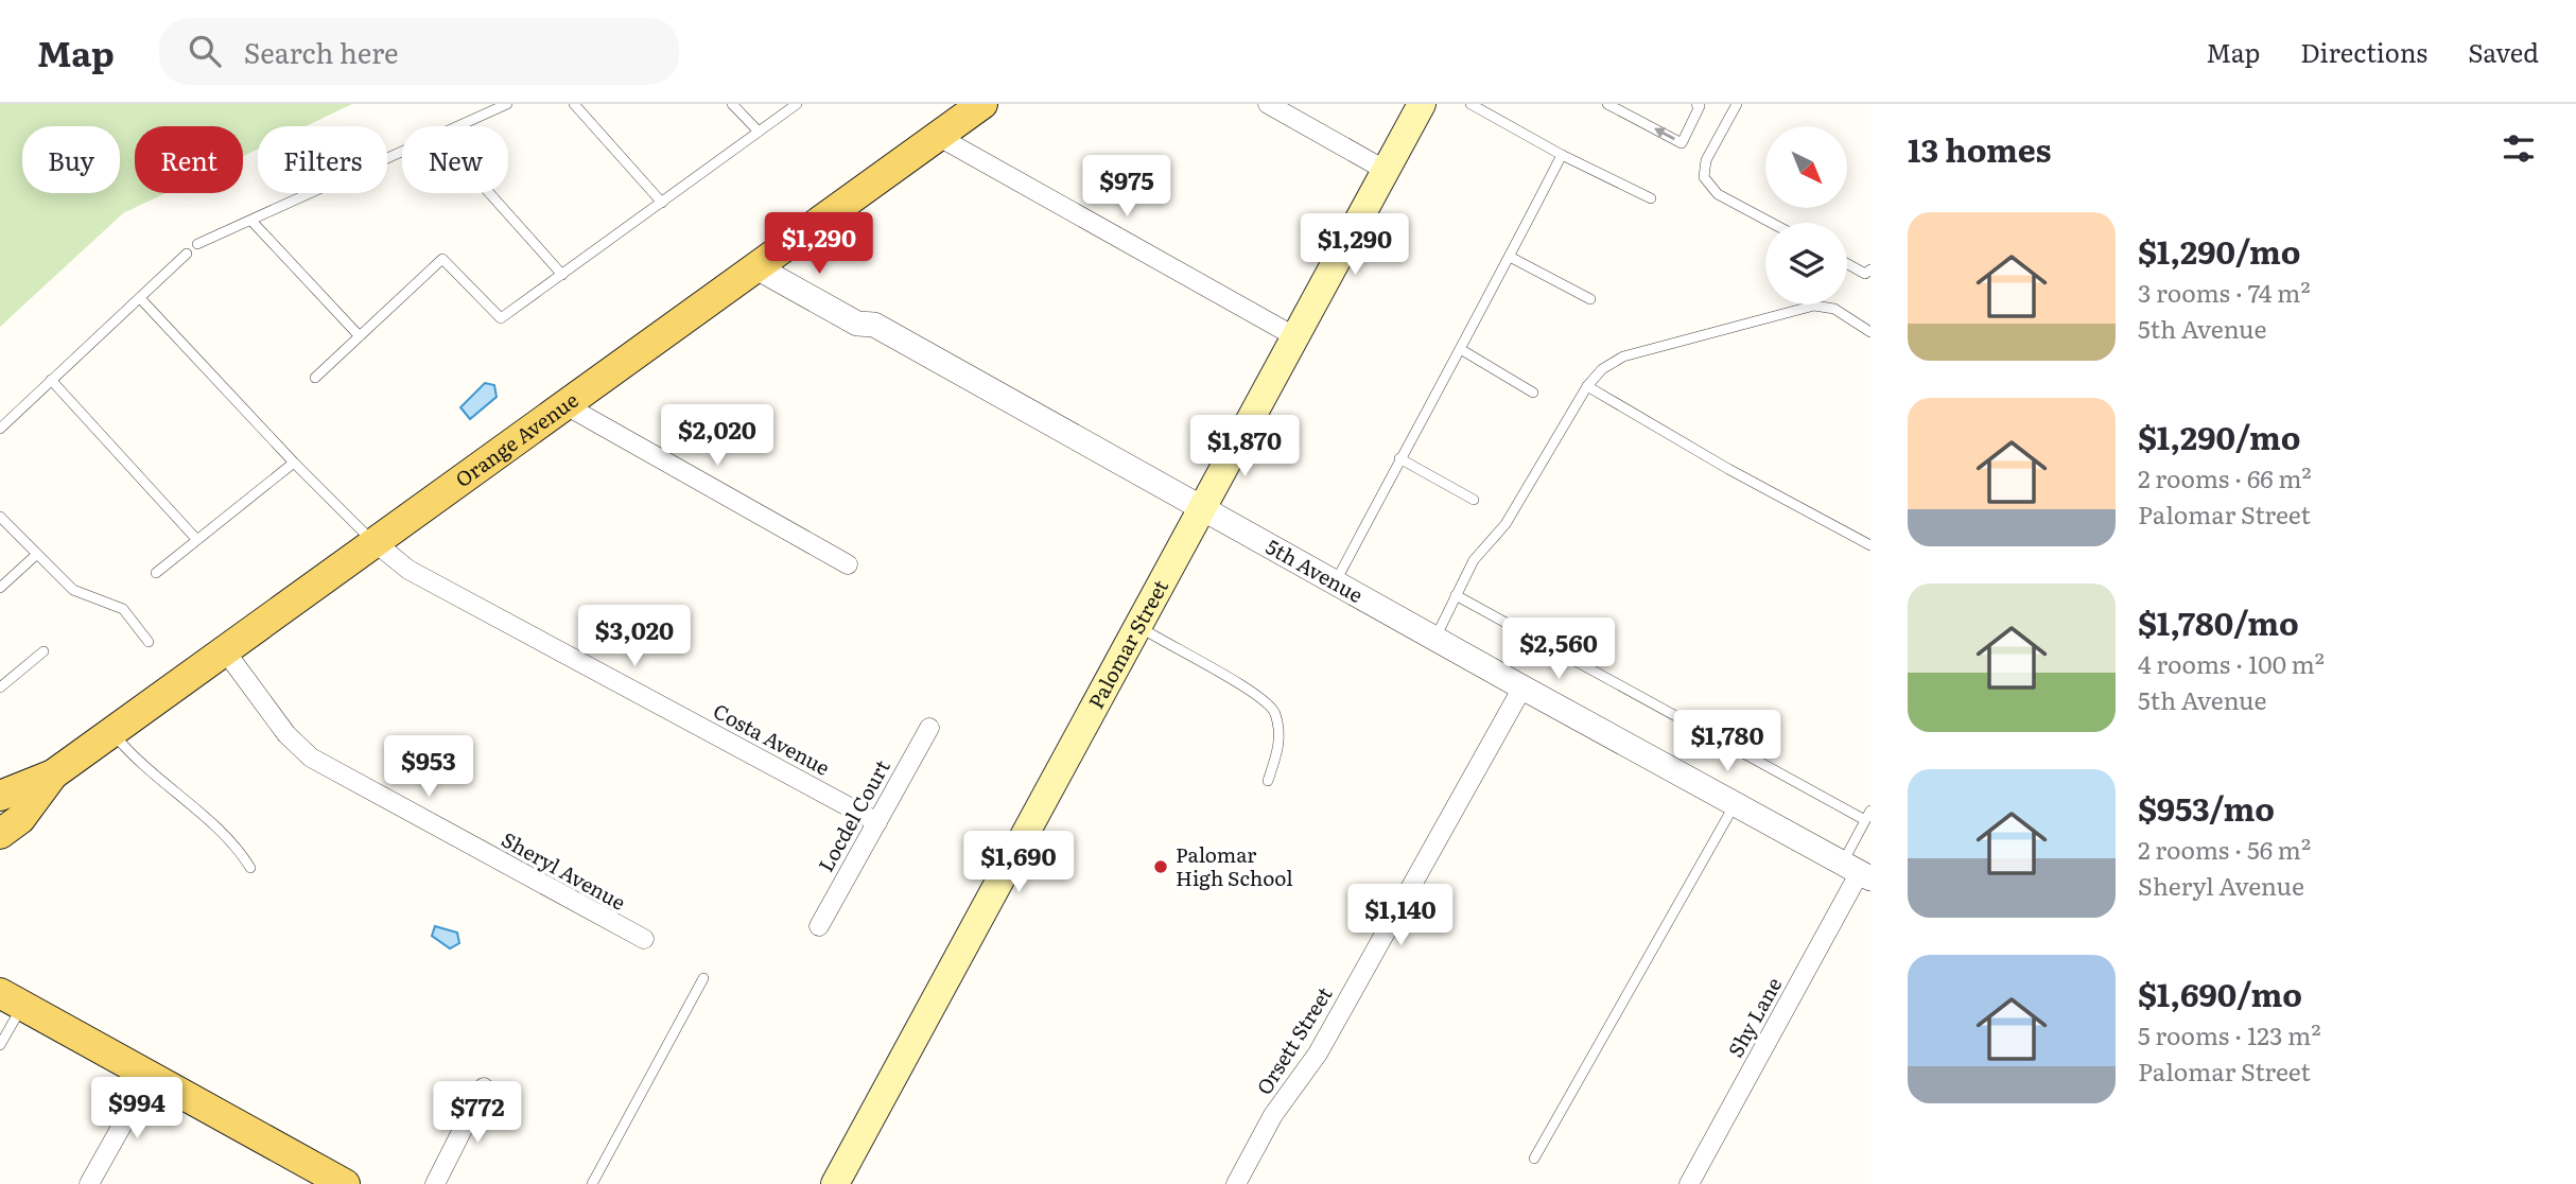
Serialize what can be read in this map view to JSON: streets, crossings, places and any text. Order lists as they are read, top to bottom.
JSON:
{
  "streets": {
    "main road": ["Orange Avenue", "Palomar Street"],
    "street": [
      "5th Avenue",
      "Costa Avenue",
      "Locdel Court",
      "Sheryl Avenue",
      "Shy Lane",
      "Orsett Street"
    ]
  },
  "crossings": [
    ["Orange Avenue", "5th Avenue"],
    ["Orange Avenue", "Costa Avenue"],
    ["Orange Avenue", "Sheryl Avenue"],
    ["5th Avenue", "Palomar Street"],
    ["5th Avenue", "Shy Lane"],
    ["5th Avenue", "Orsett Street"],
    ["Costa Avenue", "Locdel Court"]
  ],
  "places": ["Palomar High School"],
  "north": "bottom right",
  "page": {
    "header": "Map",
    "search": "Search here",
    "nav": ["Map", "Directions", "Saved"],
    "heading": "13 homes",
    "chip": [
      "Buy",
      "Rent",
      "Filters",
      "New"
    ],
    "price": [
      "$975",
      "$1,290",
      "$1,290",
      "$2,020",
      "$1,870",
      "$3,020",
      "$2,560",
      "$1,780",
      "$953",
      "$1,690",
      "$1,140",
      "$994",
      "$772"
    ],
    "list": [
      {
        "name": "$1,290/mo",
        "note": "3 rooms · 74 m² · 5th Avenue"
      },
      {
        "name": "$1,290/mo",
        "note": "2 rooms · 66 m² · Palomar Street"
      },
      {
        "name": "$1,780/mo",
        "note": "4 rooms · 100 m² · 5th Avenue"
      },
      {
        "name": "$953/mo",
        "note": "2 rooms · 56 m² · Sheryl Avenue"
      },
      {
        "name": "$1,690/mo",
        "note": "5 rooms · 123 m² · Palomar Street"
      }
    ]
  }
}
